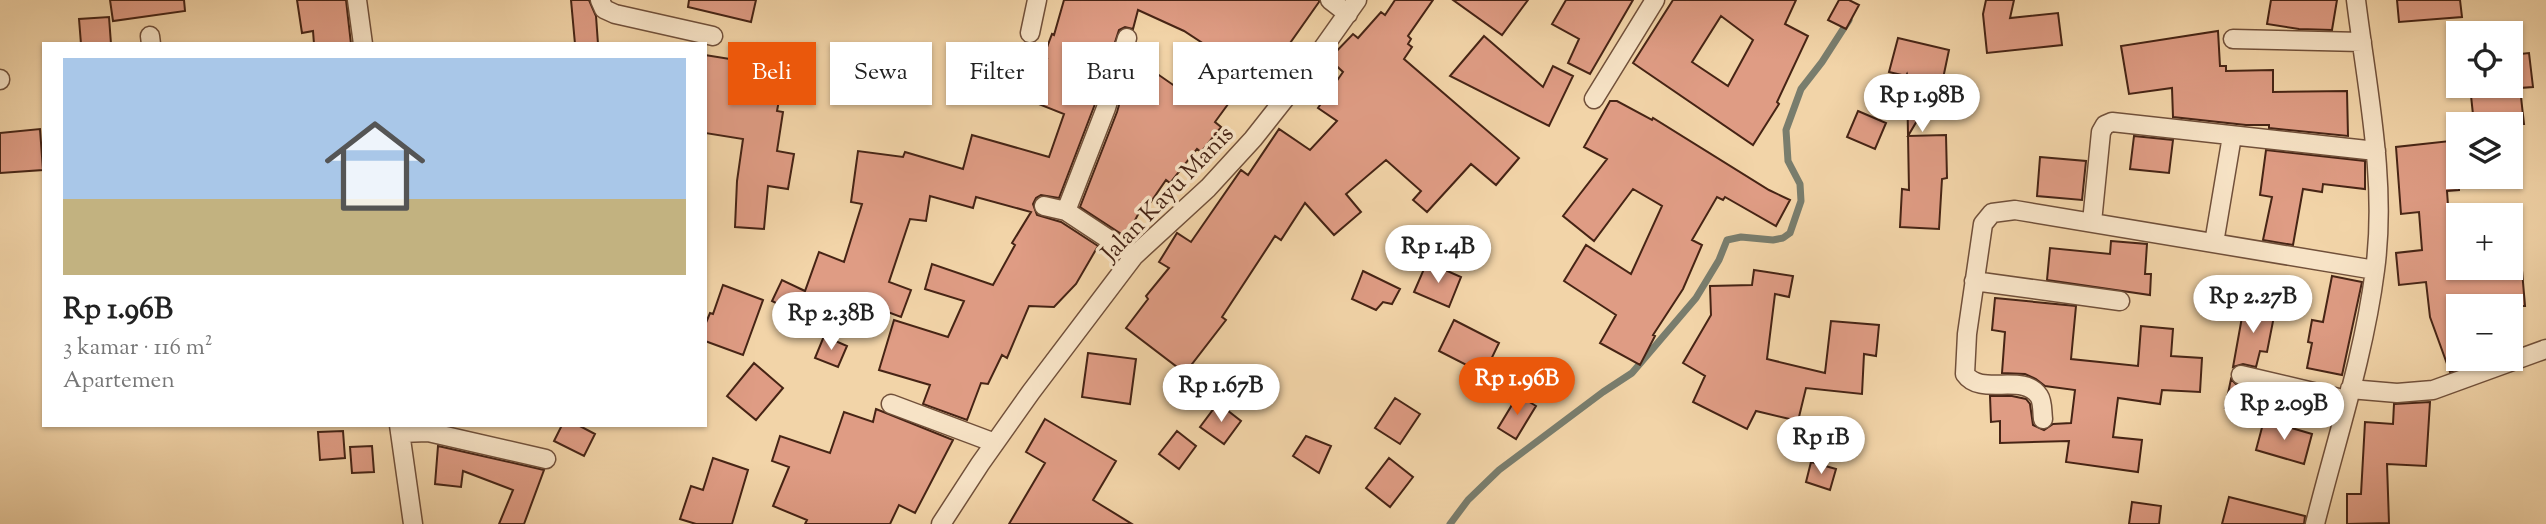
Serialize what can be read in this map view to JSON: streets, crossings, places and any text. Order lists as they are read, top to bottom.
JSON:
{
  "streets": {
    "street": ["Jalan Kayu Manis"]
  },
  "page": {
    "map_buttons": ["+", "−"],
    "chip": [
      "Beli",
      "Sewa",
      "Filter",
      "Baru",
      "Apartemen"
    ],
    "list": [
      {
        "name": "Rp 1.96B",
        "note": "3 kamar · 116 m² · Apartemen"
      }
    ],
    "price": [
      "Rp 1.98B",
      "Rp 1.4B",
      "Rp 2.27B",
      "Rp 2.38B",
      "Rp 1.96B",
      "Rp 1.67B",
      "Rp 2.09B",
      "Rp 1B"
    ]
  }
}
